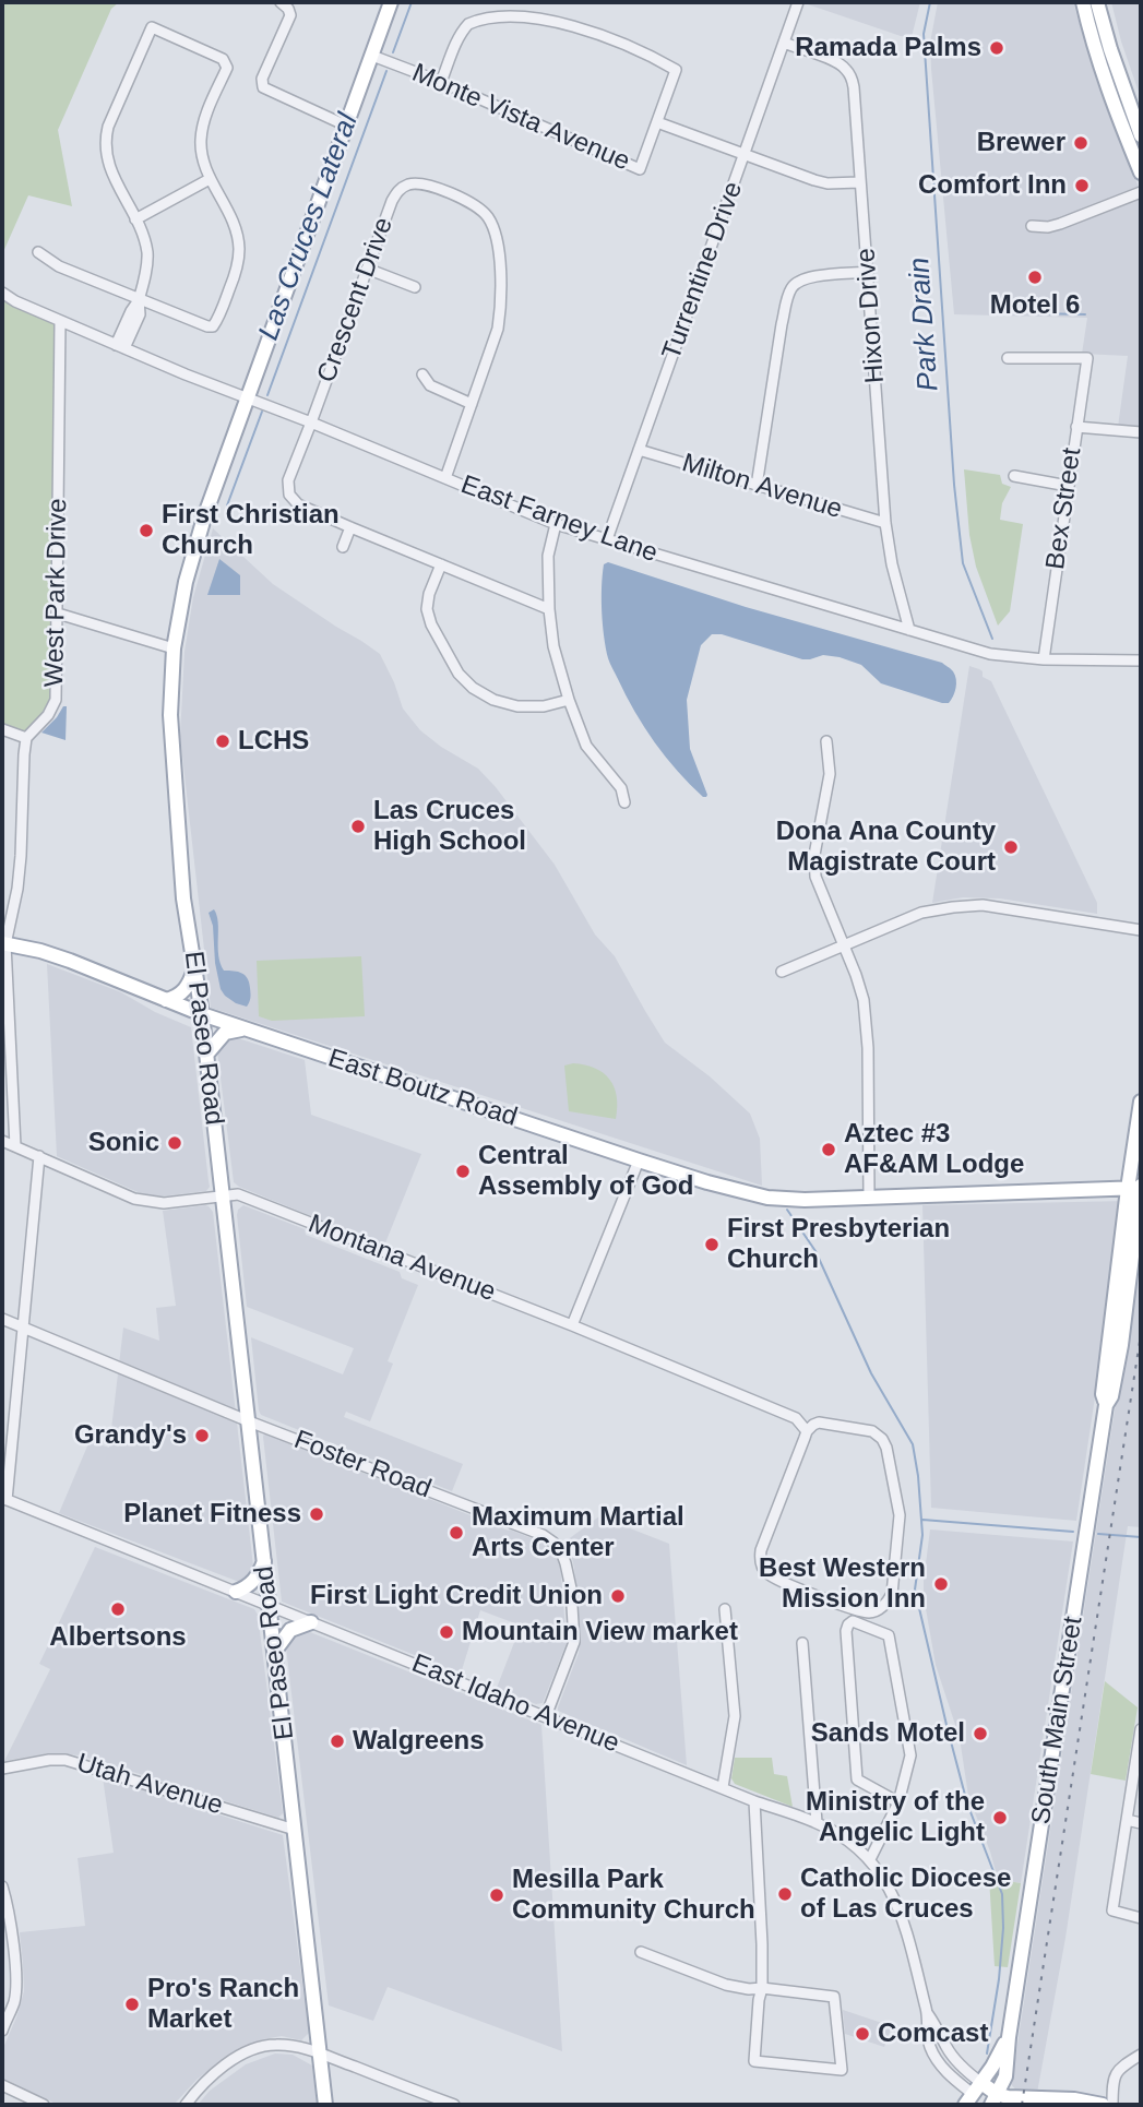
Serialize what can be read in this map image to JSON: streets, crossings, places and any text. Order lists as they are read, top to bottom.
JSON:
{
  "streets": {
    "main road": ["El Paseo Road", "East Boutz Road", "South Main Street"],
    "street": [
      "Monte Vista Avenue",
      "Turrentine Drive",
      "Crescent Drive",
      "Hixon Drive",
      "Milton Avenue",
      "Bex Street",
      "East Farney Lane",
      "West Park Drive",
      "Montana Avenue",
      "Foster Road",
      "East Idaho Avenue",
      "Utah Avenue"
    ]
  },
  "crossings": [
    ["Monte Vista Avenue", "Turrentine Drive"],
    ["Monte Vista Avenue", "Hixon Drive"],
    ["Monte Vista Avenue", "El Paseo Road"],
    ["Turrentine Drive", "Hixon Drive"],
    ["Turrentine Drive", "Milton Avenue"],
    ["Turrentine Drive", "East Farney Lane"],
    ["Crescent Drive", "East Farney Lane"],
    ["Hixon Drive", "Milton Avenue"],
    ["Hixon Drive", "East Farney Lane"],
    ["Bex Street", "East Farney Lane"],
    ["East Farney Lane", "West Park Drive"],
    ["East Farney Lane", "El Paseo Road"],
    ["El Paseo Road", "East Boutz Road"],
    ["El Paseo Road", "Montana Avenue"],
    ["El Paseo Road", "Foster Road"],
    ["El Paseo Road", "East Idaho Avenue"],
    ["El Paseo Road", "Utah Avenue"],
    ["East Boutz Road", "South Main Street"],
    ["Foster Road", "East Idaho Avenue"],
    ["East Idaho Avenue", "South Main Street"]
  ],
  "water": ["Las Cruces Lateral", "Park Drain"],
  "places": [
    "Ramada Palms",
    "Brewer",
    "Comfort Inn",
    "Motel 6",
    "First Christian Church",
    "LCHS",
    "Las Cruces High School",
    "Dona Ana County Magistrate Court",
    "Sonic",
    "Aztec #3 AF&AM Lodge",
    "Central Assembly of God",
    "First Presbyterian Church",
    "Grandy's",
    "Planet Fitness",
    "Maximum Martial Arts Center",
    "Best Western Mission Inn",
    "First Light Credit Union",
    "Albertsons",
    "Mountain View market",
    "Sands Motel",
    "Walgreens",
    "Ministry of the Angelic Light",
    "Catholic Diocese of Las Cruces",
    "Mesilla Park Community Church",
    "Pro's Ranch Market",
    "Comcast"
  ]
}
